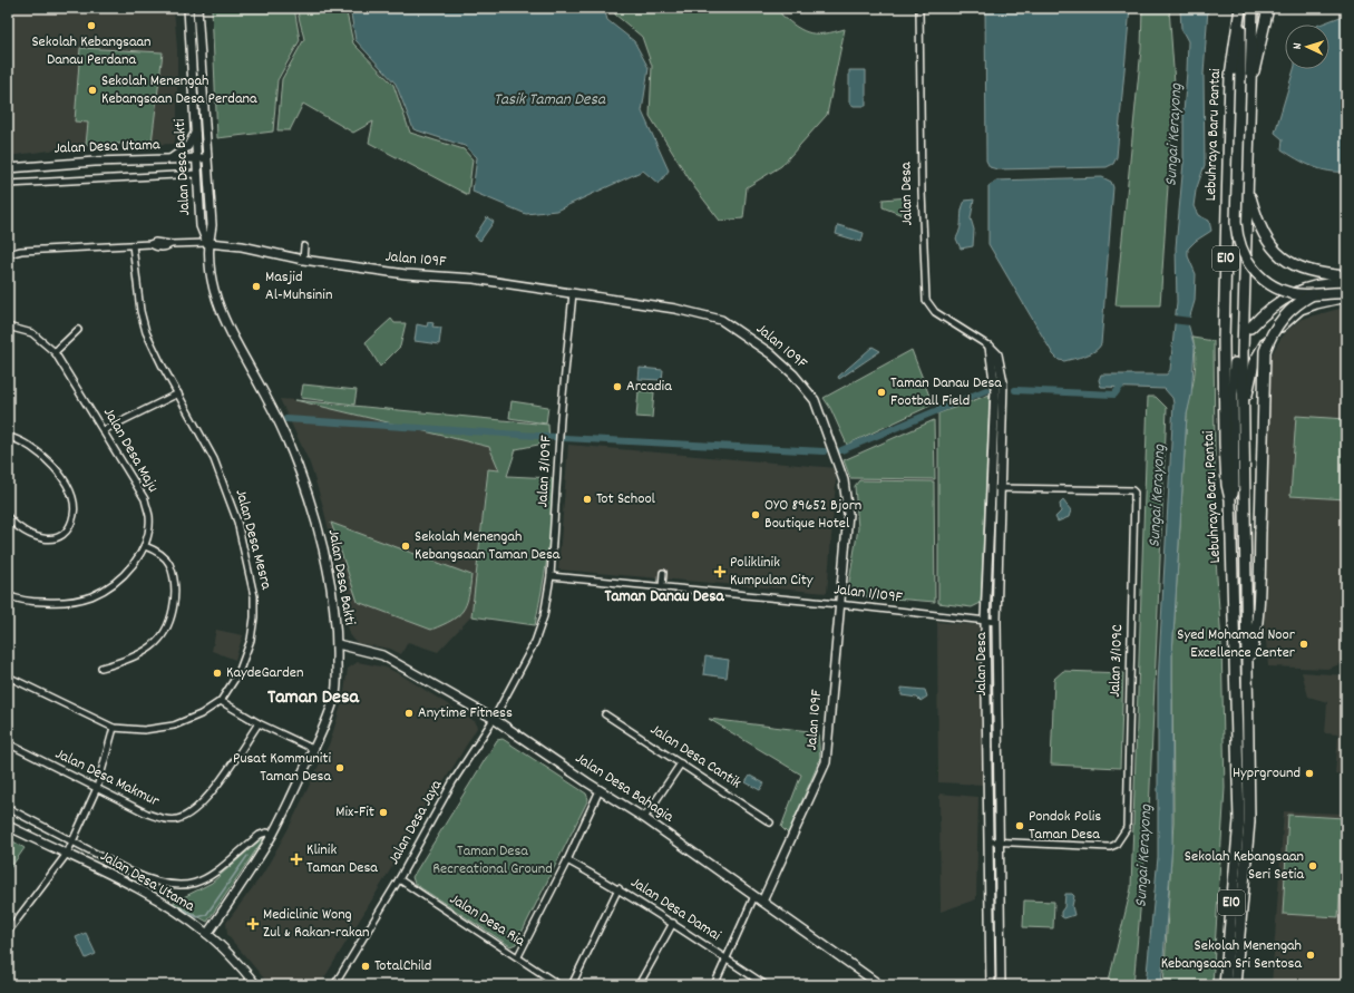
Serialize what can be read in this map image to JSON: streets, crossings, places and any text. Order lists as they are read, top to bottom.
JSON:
{
  "streets": {
    "highway": ["Lebuhraya Baru Pantai", "E10"],
    "street": [
      "Jalan Desa Utama",
      "Jalan Desa Bakti",
      "Jalan Desa",
      "Jalan 109F",
      "Jalan Desa Maju",
      "Jalan 3/109F",
      "Jalan Desa Mesra",
      "Jalan 1/109F",
      "Jalan 3/109C",
      "Jalan Desa Cantik",
      "Jalan Desa Makmur",
      "Jalan Desa Bahagia",
      "Jalan Desa Jaya",
      "Jalan Desa Damai",
      "Jalan Desa Ria"
    ]
  },
  "crossings": [
    ["Lebuhraya Baru Pantai", "E10"],
    ["Jalan Desa Utama", "Jalan Desa Bakti"],
    ["Jalan Desa Bakti", "Jalan 109F"],
    ["Jalan Desa Bakti", "Jalan Desa Bahagia"],
    ["Jalan Desa", "Jalan 1/109F"],
    ["Jalan Desa", "Jalan 3/109C"],
    ["Jalan 109F", "Jalan 3/109F"],
    ["Jalan 109F", "Jalan 1/109F"],
    ["Jalan 109F", "Jalan Desa Bahagia"],
    ["Jalan 3/109F", "Jalan 1/109F"],
    ["Jalan 3/109F", "Jalan Desa Bahagia"],
    ["Jalan 3/109F", "Jalan Desa Jaya"],
    ["Jalan Desa Bahagia", "Jalan Desa Jaya"],
    ["Jalan Desa Jaya", "Jalan Desa Ria"]
  ],
  "districts": ["Taman Danau Desa", "Taman Desa"],
  "water": ["Tasik Taman Desa", "Sungai Kerayong"],
  "parks": ["Taman Desa Recreational Ground"],
  "places": {
    "other": [
      "Sekolah Kebangsaan Danau Perdana",
      "Sekolah Menengah Kebangsaan Desa Perdana",
      "Masjid Al-Muhsinin",
      "Arcadia",
      "Taman Danau Desa Football Field",
      "Tot School",
      "OYO 89652 Bjorn Boutique Hotel",
      "Sekolah Menengah Kebangsaan Taman Desa",
      "Syed Mohamad Noor Excellence Center",
      "KaydeGarden",
      "Anytime Fitness",
      "Pusat Kommuniti Taman Desa",
      "Hyprground",
      "Mix-Fit",
      "Pondok Polis Taman Desa",
      "Sekolah Kebangsaan Seri Setia",
      "Sekolah Menengah Kebangsaan Sri Sentosa",
      "TotalChild"
    ],
    "health": ["Poliklinik Kumpulan City", "Klinik Taman Desa", "Mediclinic Wong Zul & Rakan-rakan"]
  },
  "north": "left"
}
